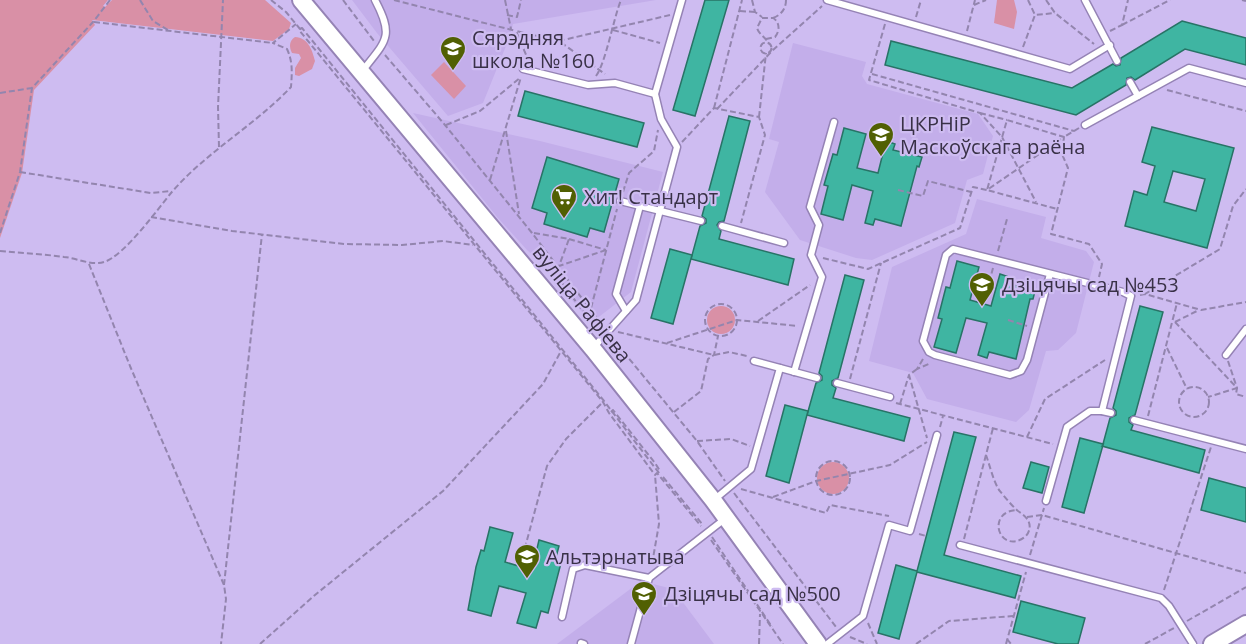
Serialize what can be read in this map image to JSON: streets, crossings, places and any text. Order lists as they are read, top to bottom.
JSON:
{
  "streets": {
    "main road": ["вуліца Рафіева"]
  },
  "places": {
    "school or university": [
      "Сярэдняя школа №160",
      "ЦКРНіР Маскоўскага раёна",
      "Дзіцячы сад №453",
      "Альтэрнатыва",
      "Дзіцячы сад №500"
    ],
    "supermarket": ["Хит! Стандарт"]
  }
}
